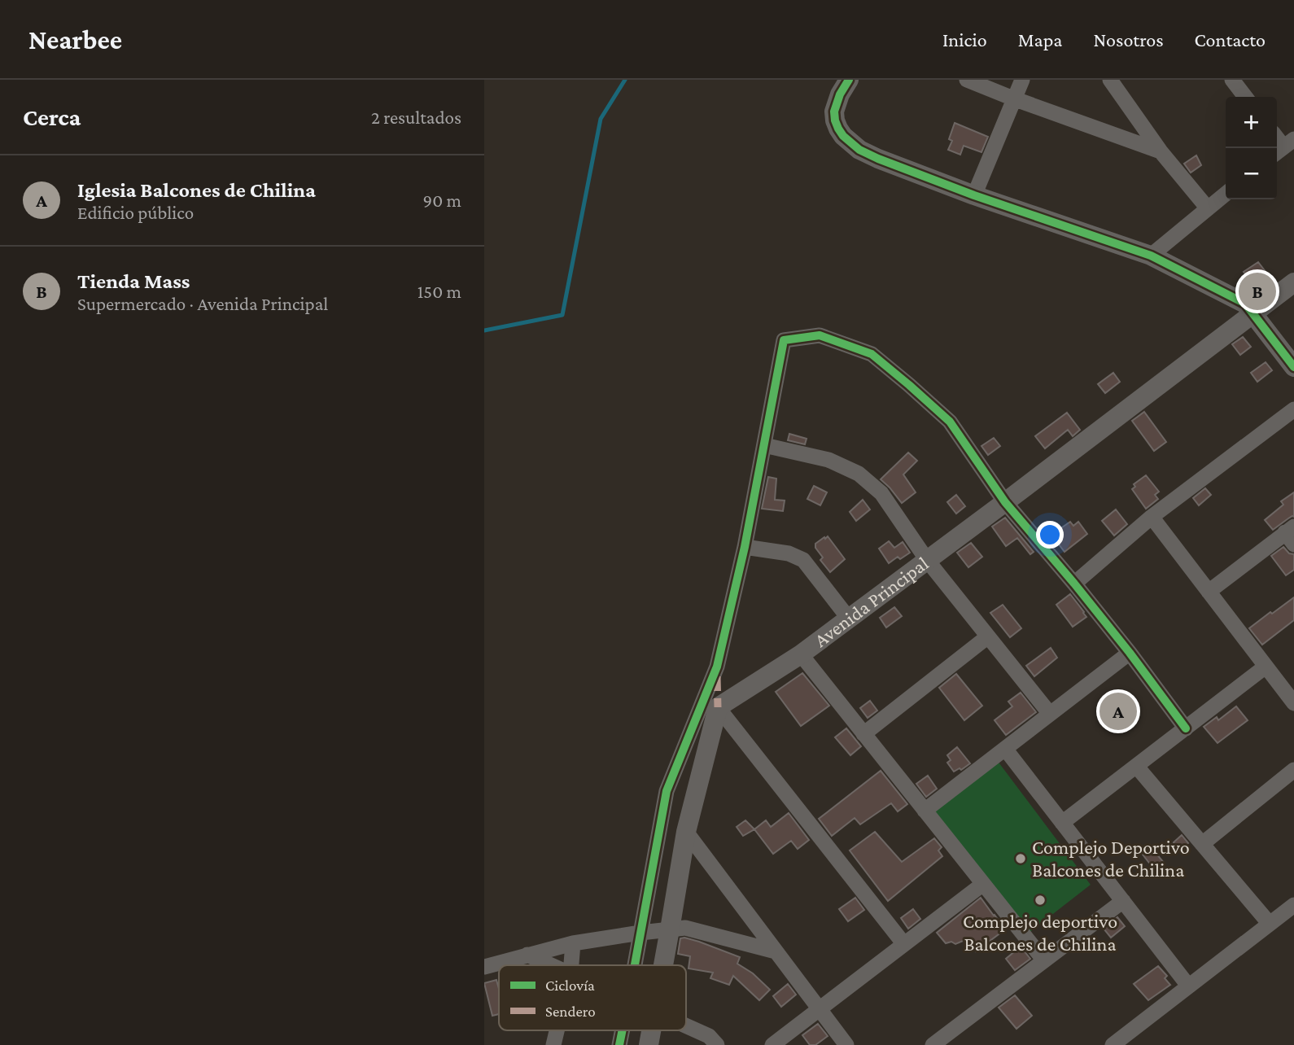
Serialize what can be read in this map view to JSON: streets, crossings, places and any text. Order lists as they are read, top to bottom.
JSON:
{
  "streets": {
    "street": ["Avenida Principal"]
  },
  "places": ["Complejo Deportivo Balcones de Chilina", "Complejo deportivo Balcones de Chilina"],
  "legend": ["Ciclovía", "Sendero"],
  "page": {
    "header": "Nearbee",
    "nav": [
      "Inicio",
      "Mapa",
      "Nosotros",
      "Contacto"
    ],
    "heading": ["Cerca", "2 resultados"],
    "map_buttons": ["+", "−"],
    "list": [
      {
        "mark": "A",
        "name": "Iglesia Balcones de Chilina",
        "note": "Edificio público",
        "value": "90 m"
      },
      {
        "mark": "B",
        "name": "Tienda Mass",
        "note": "Supermercado · Avenida Principal",
        "value": "150 m"
      }
    ],
    "pins": ["B", "A"]
  }
}
